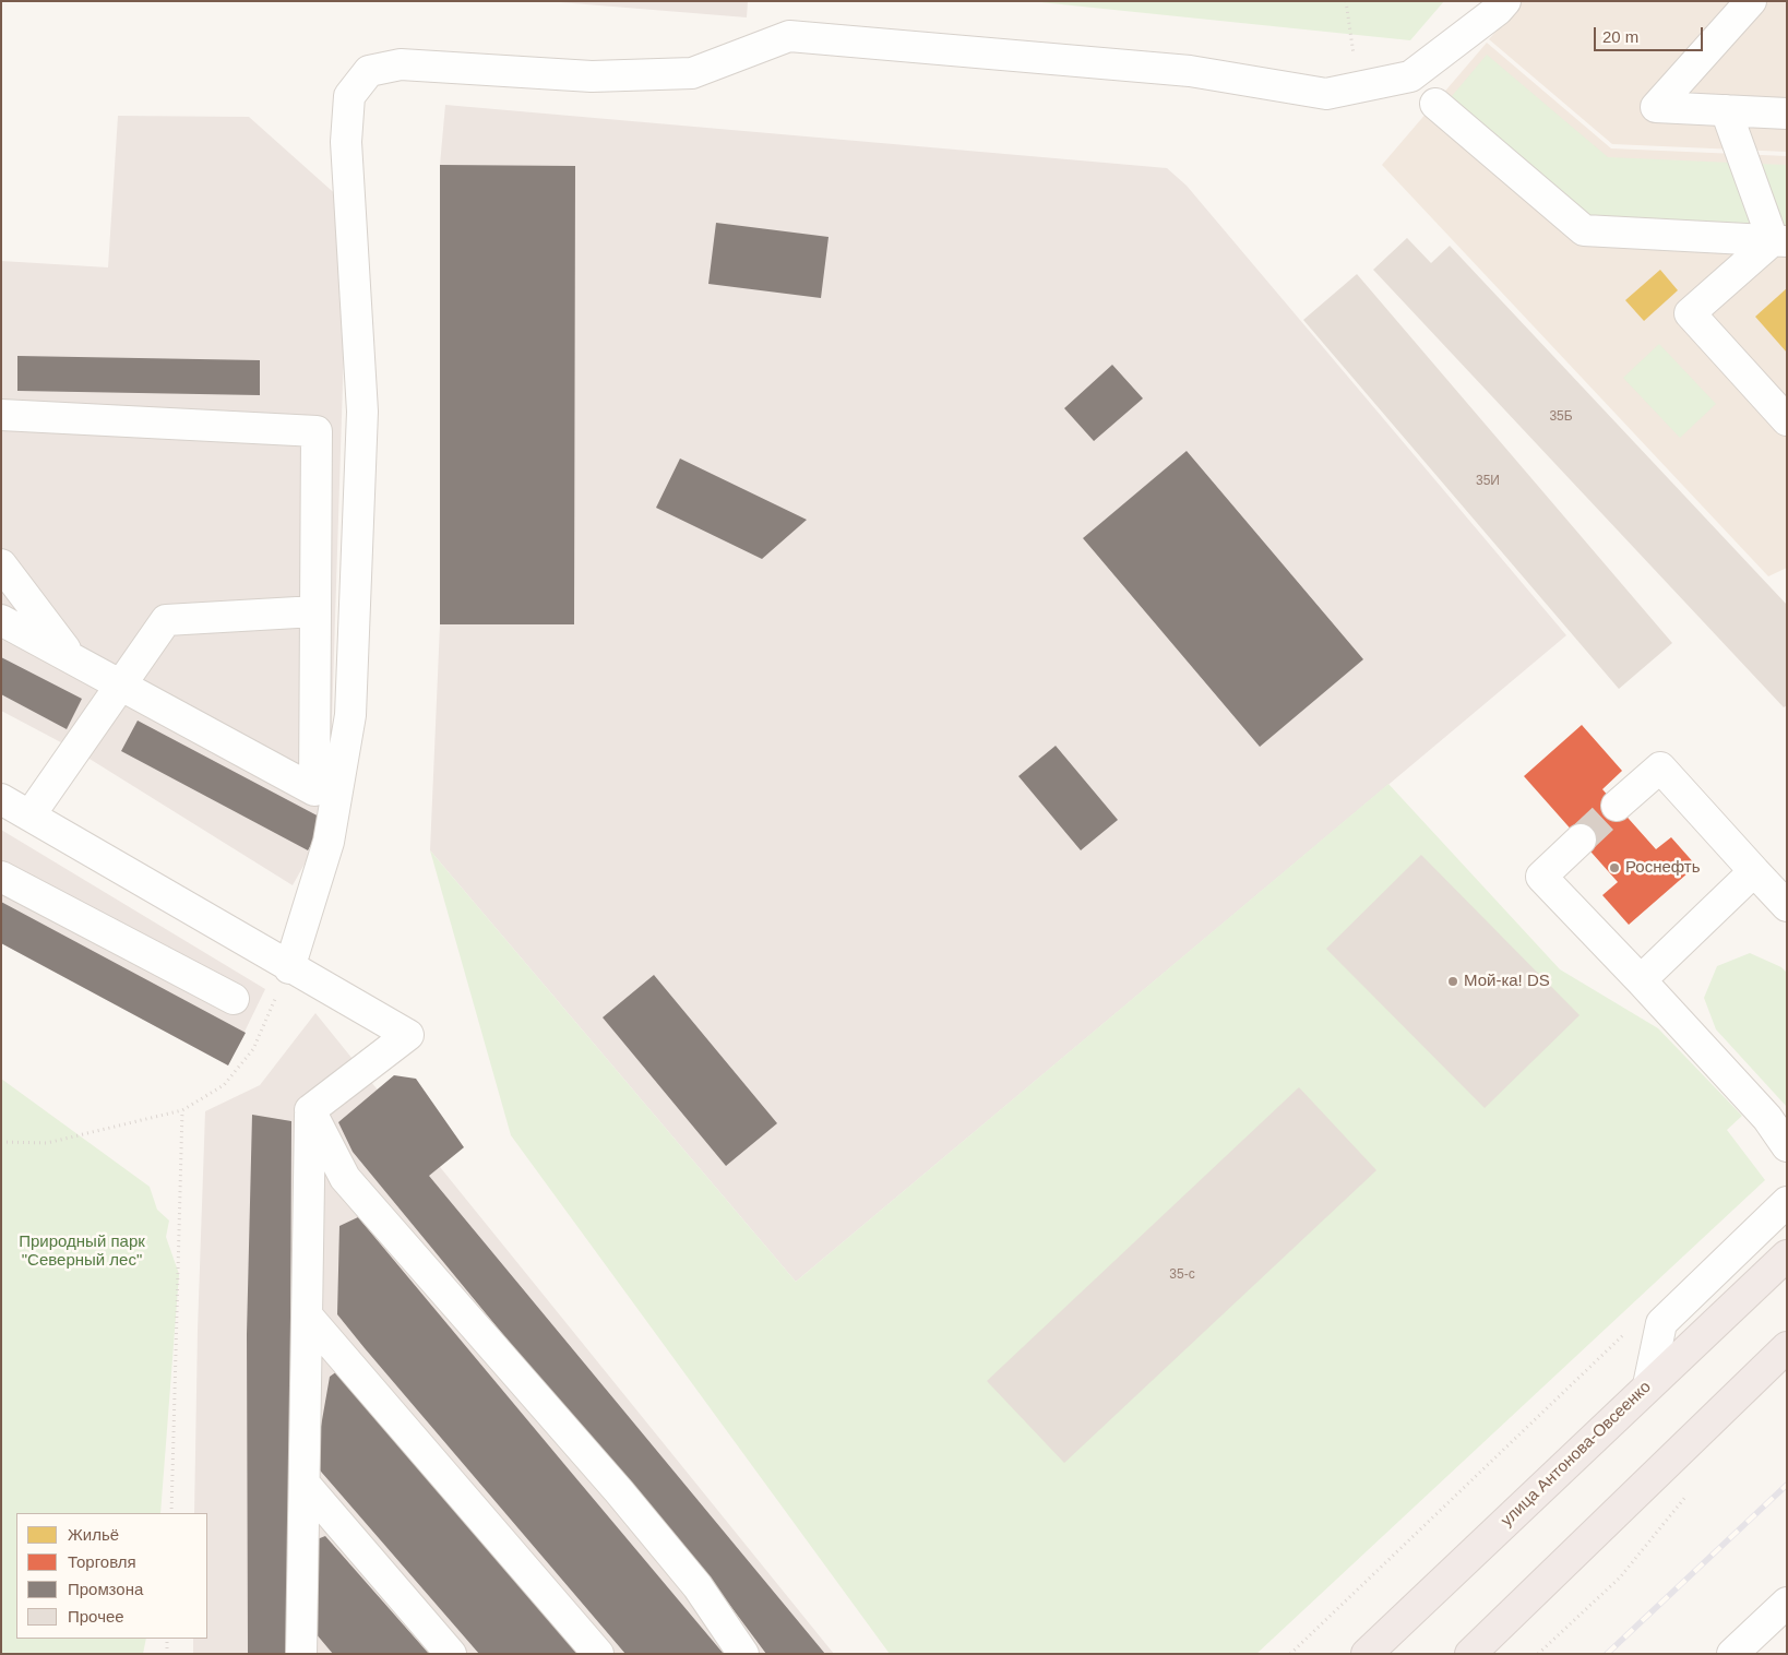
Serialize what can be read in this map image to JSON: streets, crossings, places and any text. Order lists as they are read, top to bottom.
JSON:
{
  "streets": {
    "highway": ["улица Антонова-Овсеенко"]
  },
  "parks": ["Природный парк \"Северный лес\""],
  "places": ["Роснефть", "Мой-ка! DS"],
  "house_numbers": ["35Б", "35И", "35-с"],
  "legend": [
    "Жильё",
    "Торговля",
    "Промзона",
    "Прочее"
  ],
  "scale_bar": "20 m"
}
